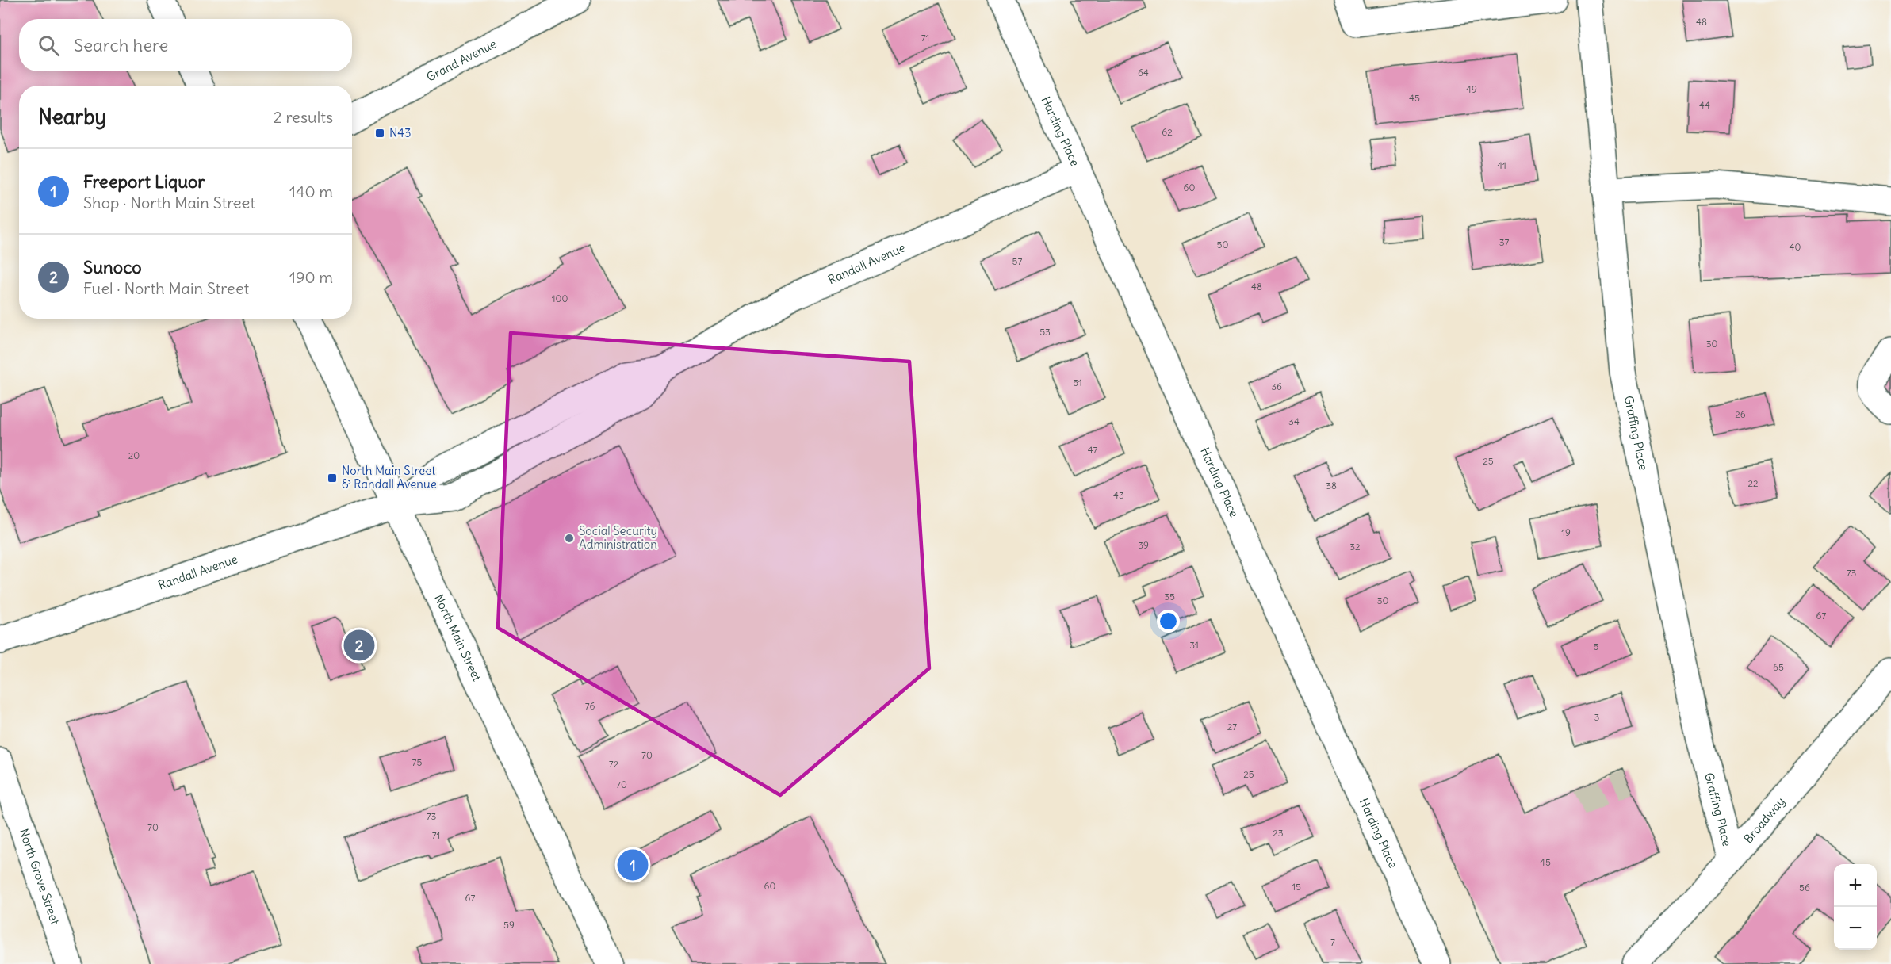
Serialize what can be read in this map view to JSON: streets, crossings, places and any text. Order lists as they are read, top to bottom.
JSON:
{
  "streets": {
    "street": [
      "Grand Avenue",
      "Harding Place",
      "Randall Avenue",
      "Graffing Place",
      "North Main Street",
      "Broadway",
      "North Grove Street"
    ]
  },
  "crossings": [
    ["Harding Place", "Randall Avenue"],
    ["Randall Avenue", "North Main Street"],
    ["Graffing Place", "Broadway"]
  ],
  "places": {
    "transit": ["N43", "North Main Street & Randall Avenue"],
    "other": ["Social Security Administration"]
  },
  "house_numbers": [
    "48",
    "71",
    "64",
    "49",
    "45",
    "44",
    "62",
    "41",
    "60",
    "37",
    "50",
    "40",
    "57",
    "48",
    "100",
    "53",
    "30",
    "51",
    "36",
    "26",
    "34",
    "47",
    "20",
    "25",
    "22",
    "38",
    "43",
    "19",
    "39",
    "32",
    "73",
    "35",
    "30",
    "67",
    "31",
    "5",
    "65",
    "76",
    "3",
    "27",
    "70",
    "75",
    "72",
    "25",
    "70",
    "73",
    "70",
    "23",
    "71",
    "45",
    "60",
    "15",
    "56",
    "67",
    "59",
    "7"
  ],
  "page": {
    "search": "Search here",
    "heading": ["Nearby", "2 results"],
    "list": [
      {
        "mark": "1",
        "name": "Freeport Liquor",
        "note": "Shop · North Main Street",
        "value": "140 m"
      },
      {
        "mark": "2",
        "name": "Sunoco",
        "note": "Fuel · North Main Street",
        "value": "190 m"
      }
    ],
    "pins": ["2", "1"],
    "map_buttons": ["+", "−"]
  }
}
